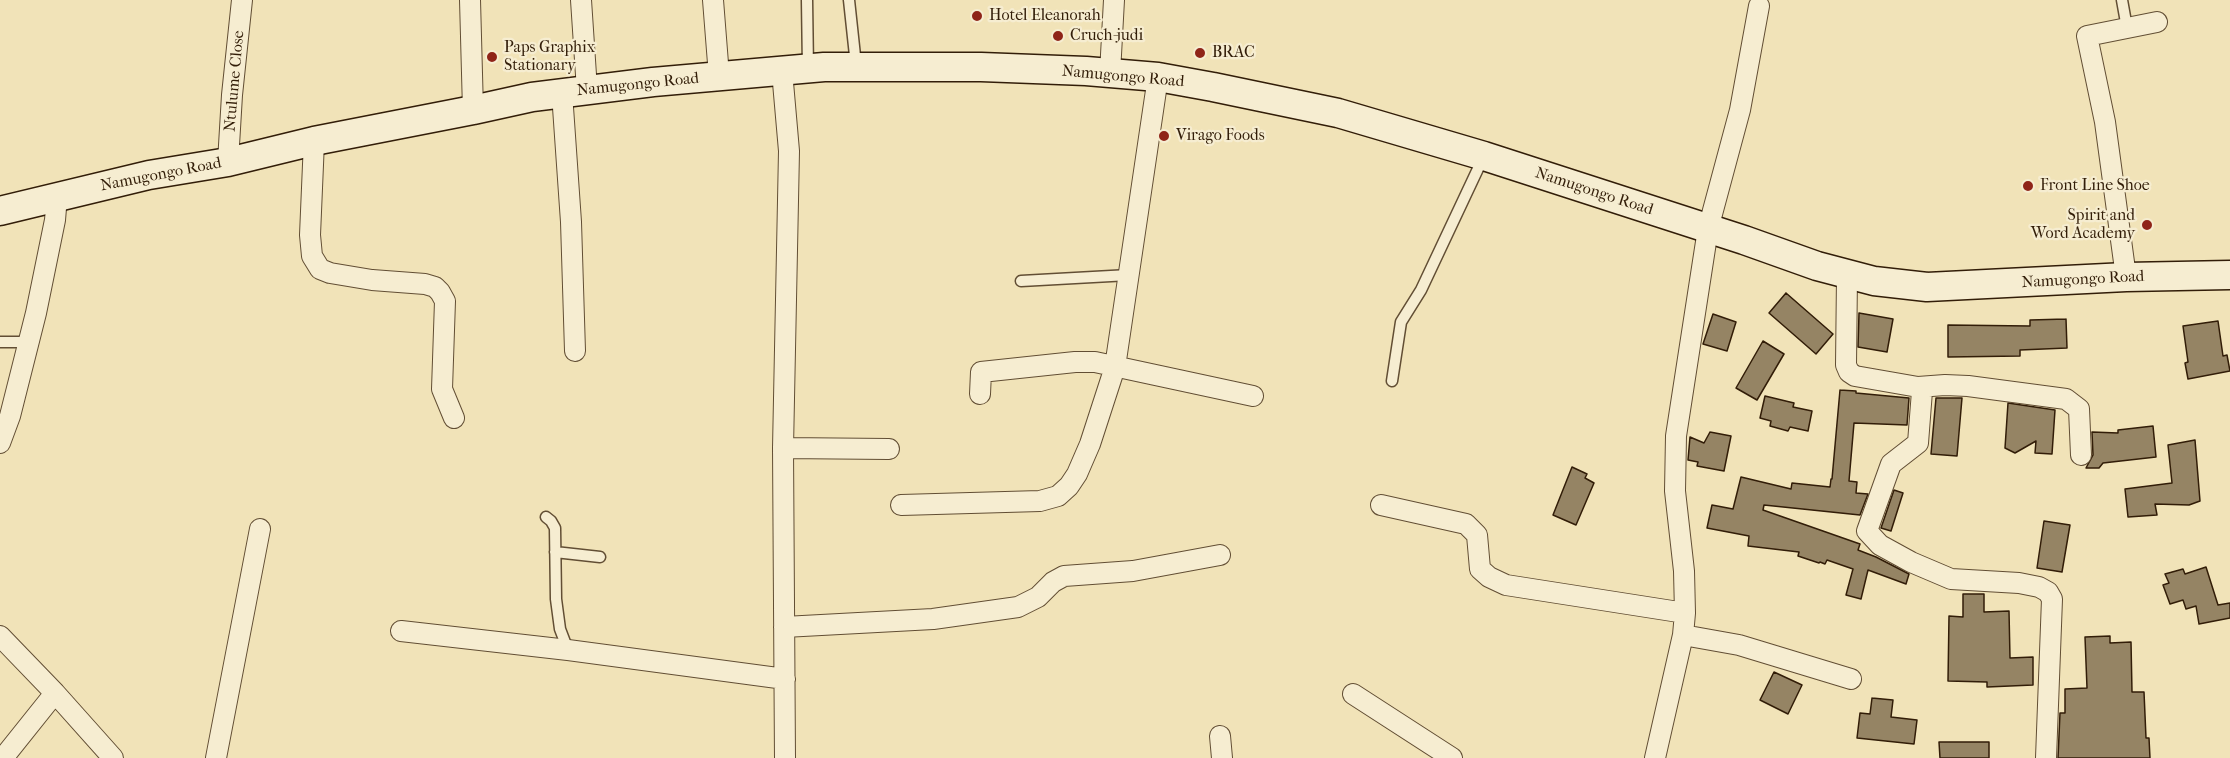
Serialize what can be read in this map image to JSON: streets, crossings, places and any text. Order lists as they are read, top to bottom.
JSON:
{
  "streets": {
    "main road": ["Namugongo Road"],
    "street": ["Ntulume Close"]
  },
  "crossings": [
    ["Namugongo Road", "Ntulume Close"]
  ],
  "places": [
    "Hotel Eleanorah",
    "Cruch-judi",
    "BRAC",
    "Paps Graphix Stationary",
    "Virago Foods",
    "Front Line Shoe",
    "Spirit and Word Academy"
  ]
}
